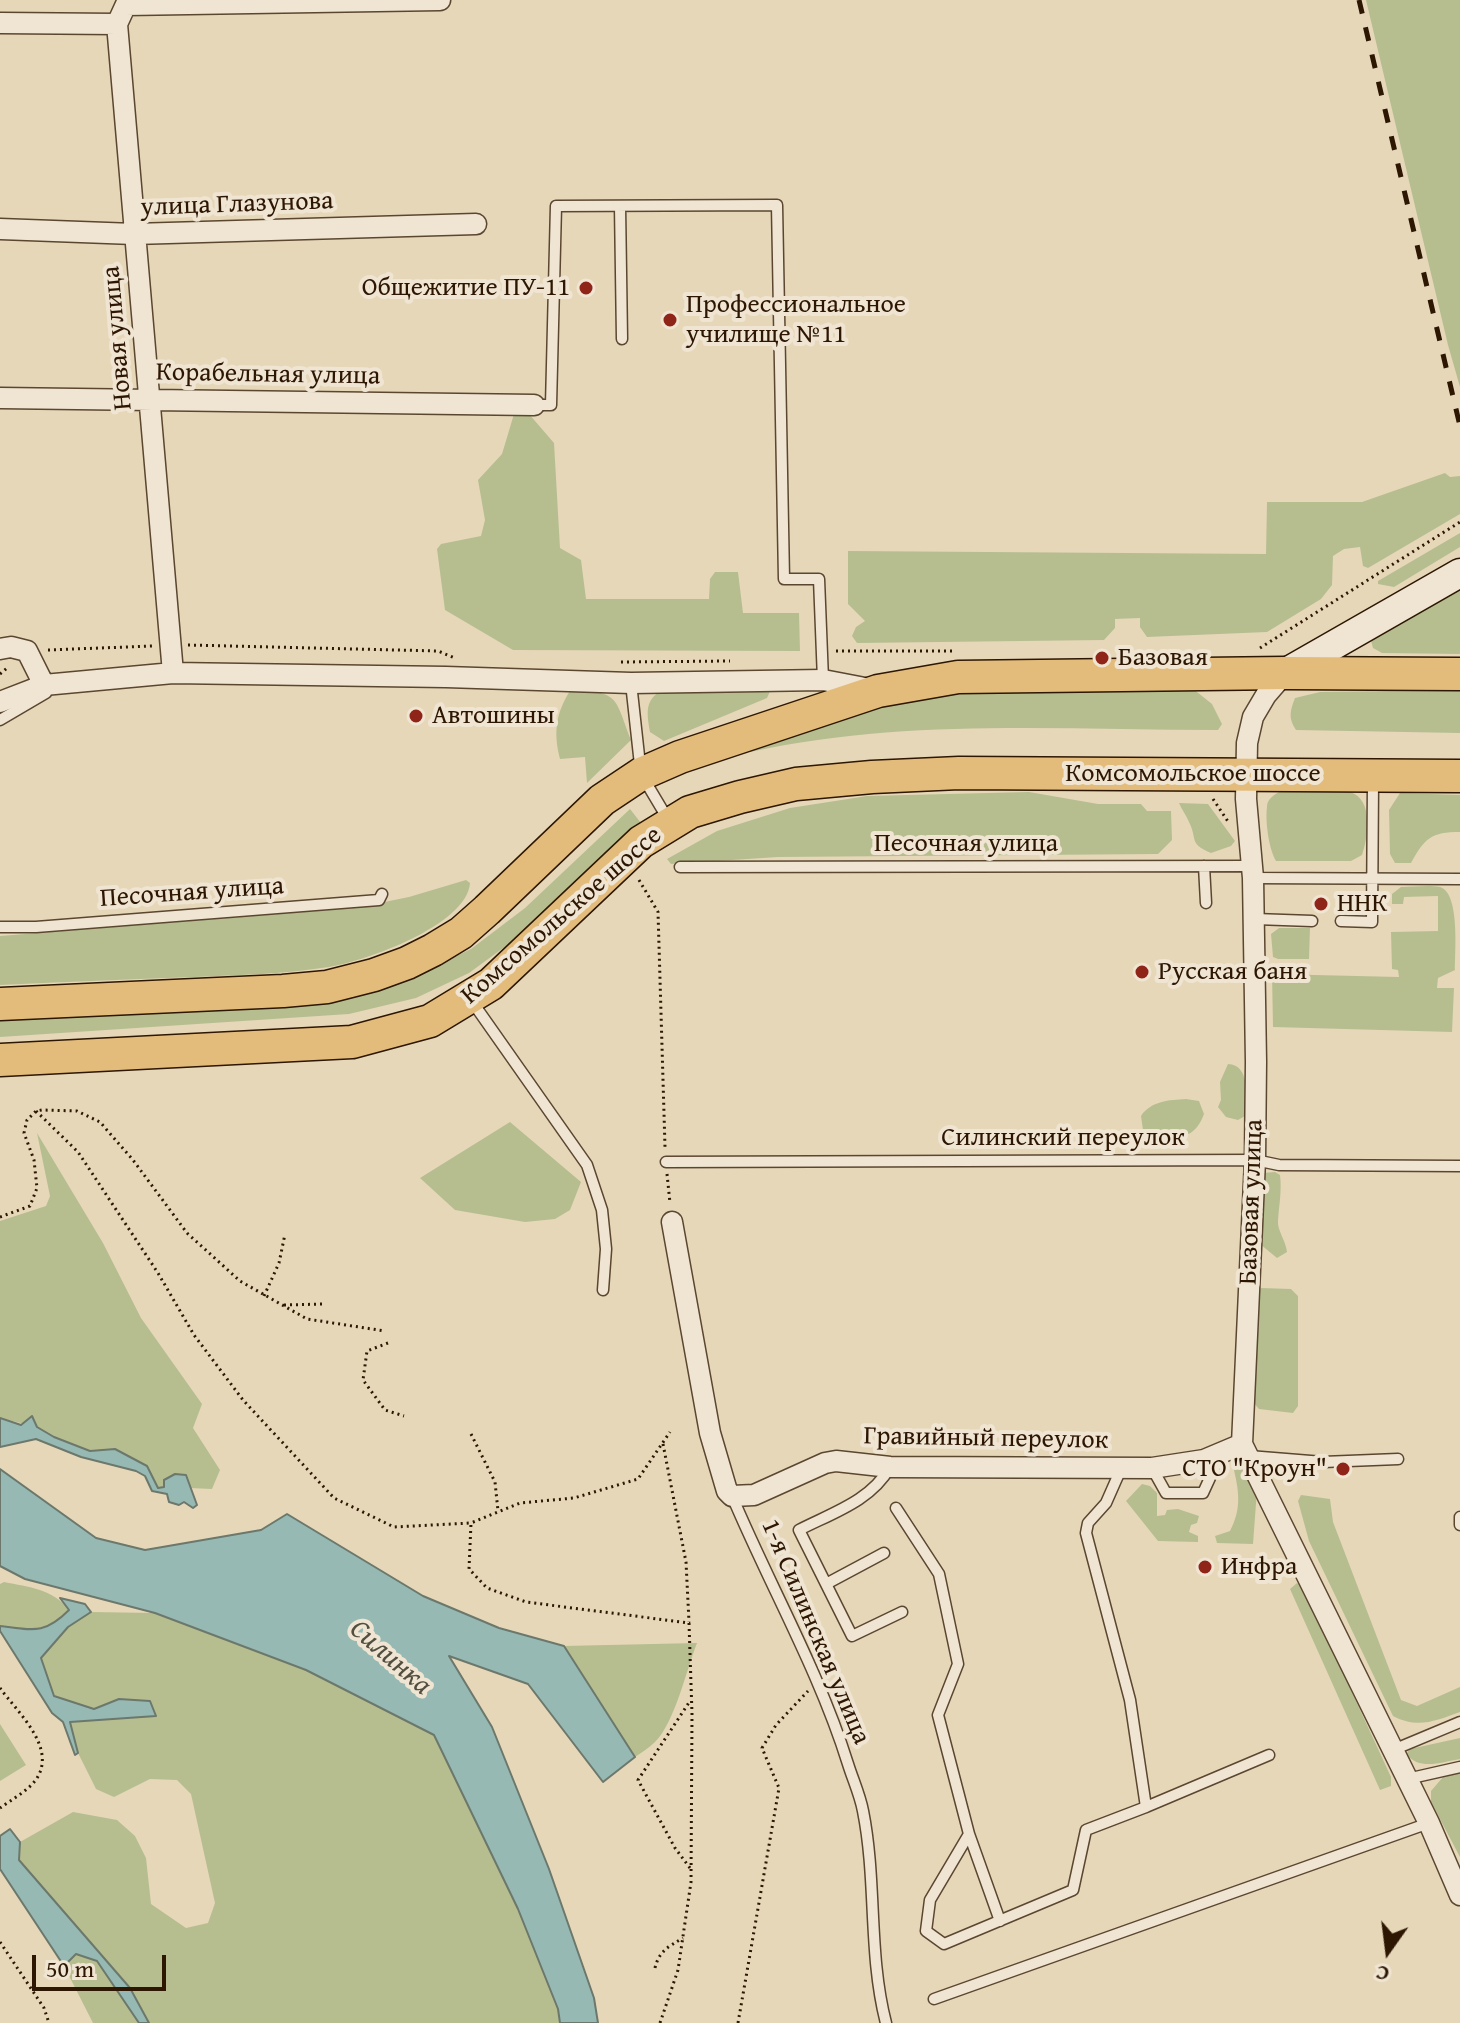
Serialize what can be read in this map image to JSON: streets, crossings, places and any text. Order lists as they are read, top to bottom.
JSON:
{
  "streets": {
    "main road": ["Комсомольское шоссе"],
    "street": [
      "улица Глазунова",
      "Новая улица",
      "Корабельная улица",
      "Базовая улица",
      "Гравийный переулок"
    ],
    "lane": ["Песочная улица", "Силинский переулок", "1-я Силинская улица"]
  },
  "crossings": [
    ["улица Глазунова", "Новая улица"],
    ["Новая улица", "Корабельная улица"],
    ["Новая улица", "Комсомольское шоссе"],
    ["Комсомольское шоссе", "Базовая улица"],
    ["Песочная улица", "Базовая улица"],
    ["Силинский переулок", "Базовая улица"],
    ["Базовая улица", "Гравийный переулок"],
    ["Гравийный переулок", "1-я Силинская улица"]
  ],
  "water": ["Силинка"],
  "places": [
    "Общежитие ПУ-11",
    "Профессиональное училище №11",
    "Базовая",
    "Автошины",
    "ННК",
    "Русская баня",
    "СТО \"Кроун\"",
    "Инфра"
  ],
  "scale_bar": "50 m",
  "north": "bottom"
}
